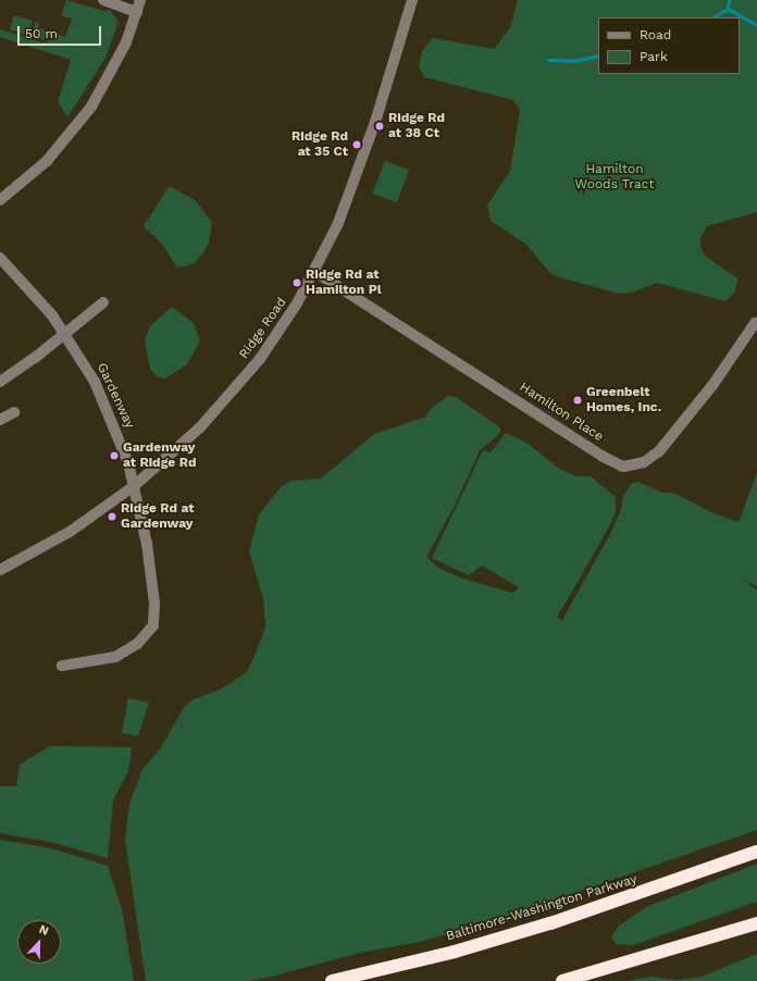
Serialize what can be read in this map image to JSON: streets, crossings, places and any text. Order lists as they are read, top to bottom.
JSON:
{
  "streets": {
    "highway": ["Baltimore-Washington Parkway"],
    "street": ["Ridge Road", "Gardenway", "Hamilton Place"]
  },
  "crossings": [
    ["Ridge Road", "Gardenway"],
    ["Ridge Road", "Hamilton Place"]
  ],
  "parks": ["Hamilton Woods Tract"],
  "places": [
    "Ridge Rd at 38 Ct",
    "Ridge Rd at 35 Ct",
    "Ridge Rd at Hamilton Pl",
    "Greenbelt Homes, Inc.",
    "Gardenway at Ridge Rd",
    "Ridge Rd at Gardenway"
  ],
  "legend": ["Road", "Park"],
  "scale_bar": "50 m",
  "north": "top"
}
